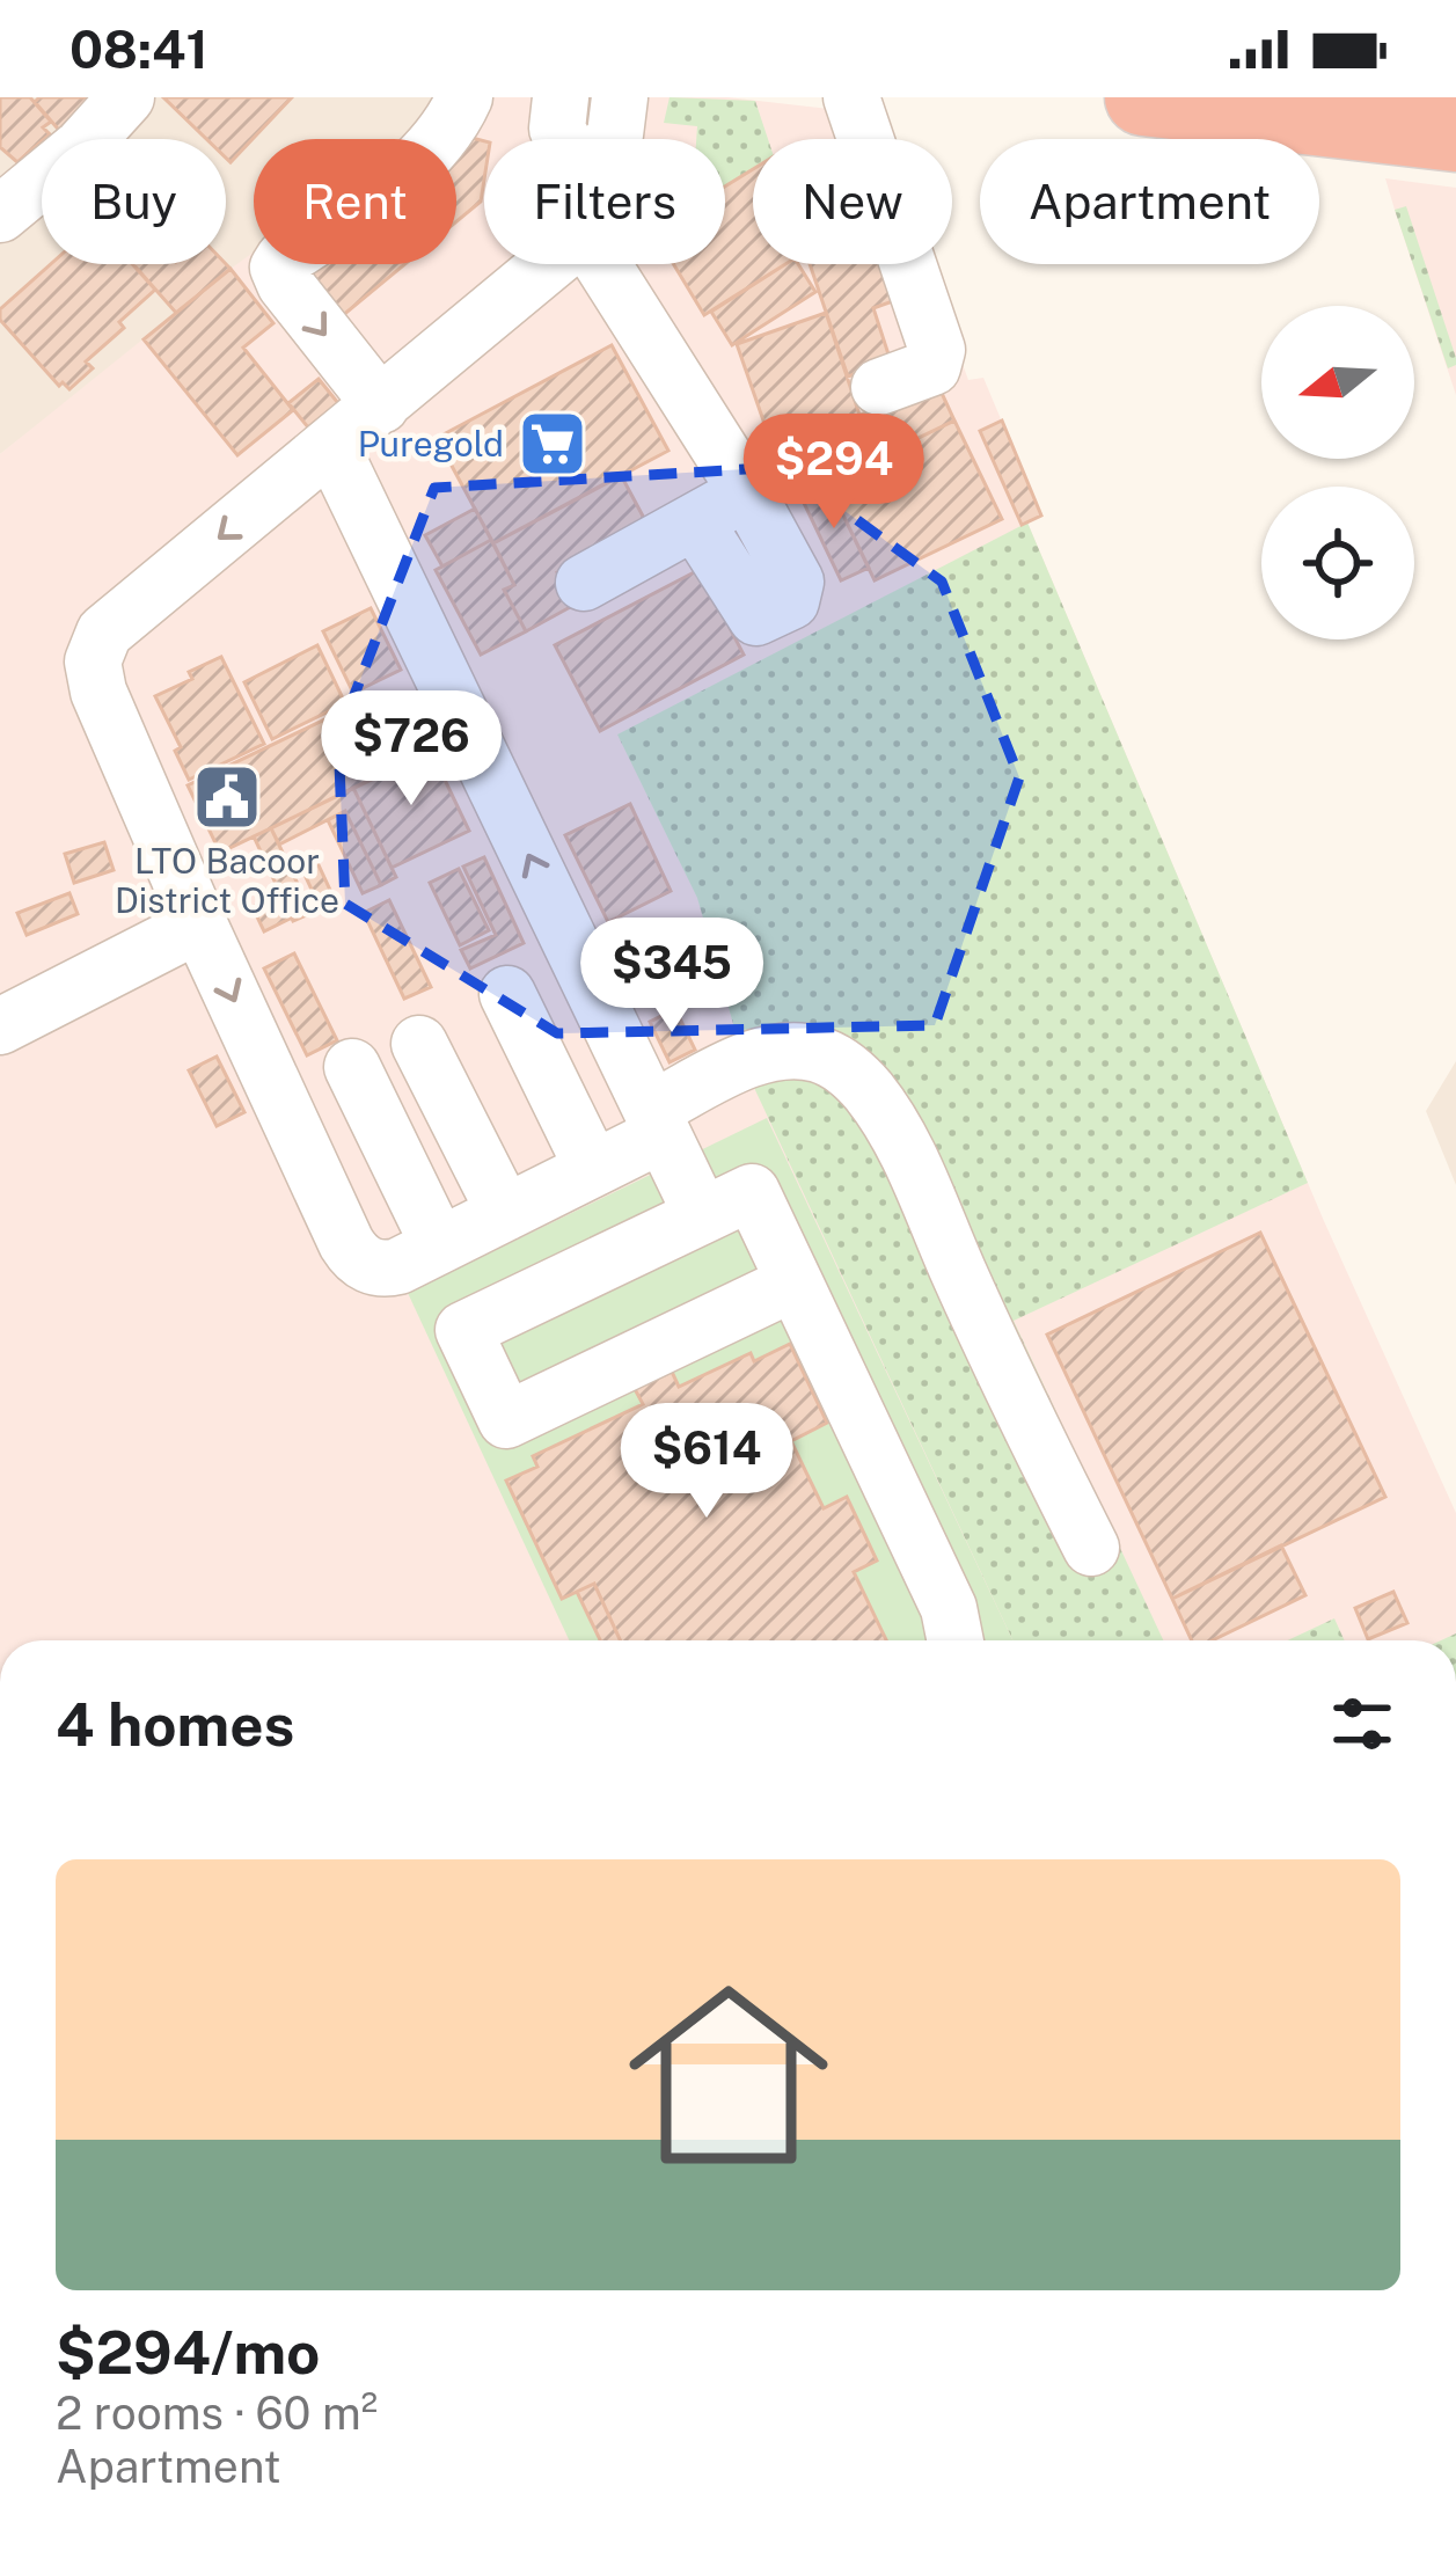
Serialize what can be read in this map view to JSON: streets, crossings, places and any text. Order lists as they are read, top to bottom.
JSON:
{
  "places": {
    "supermarket": ["Puregold"],
    "public building": ["LTO Bacoor District Office"]
  },
  "north": "left",
  "page": {
    "status": "08:41",
    "chip": [
      "Buy",
      "Rent",
      "Filters",
      "New",
      "Apartment"
    ],
    "price": [
      "$294",
      "$726",
      "$345",
      "$614"
    ],
    "heading": "4 homes",
    "list": [
      {
        "name": "$294/mo",
        "note": "2 rooms · 60 m² · Apartment"
      }
    ]
  }
}
